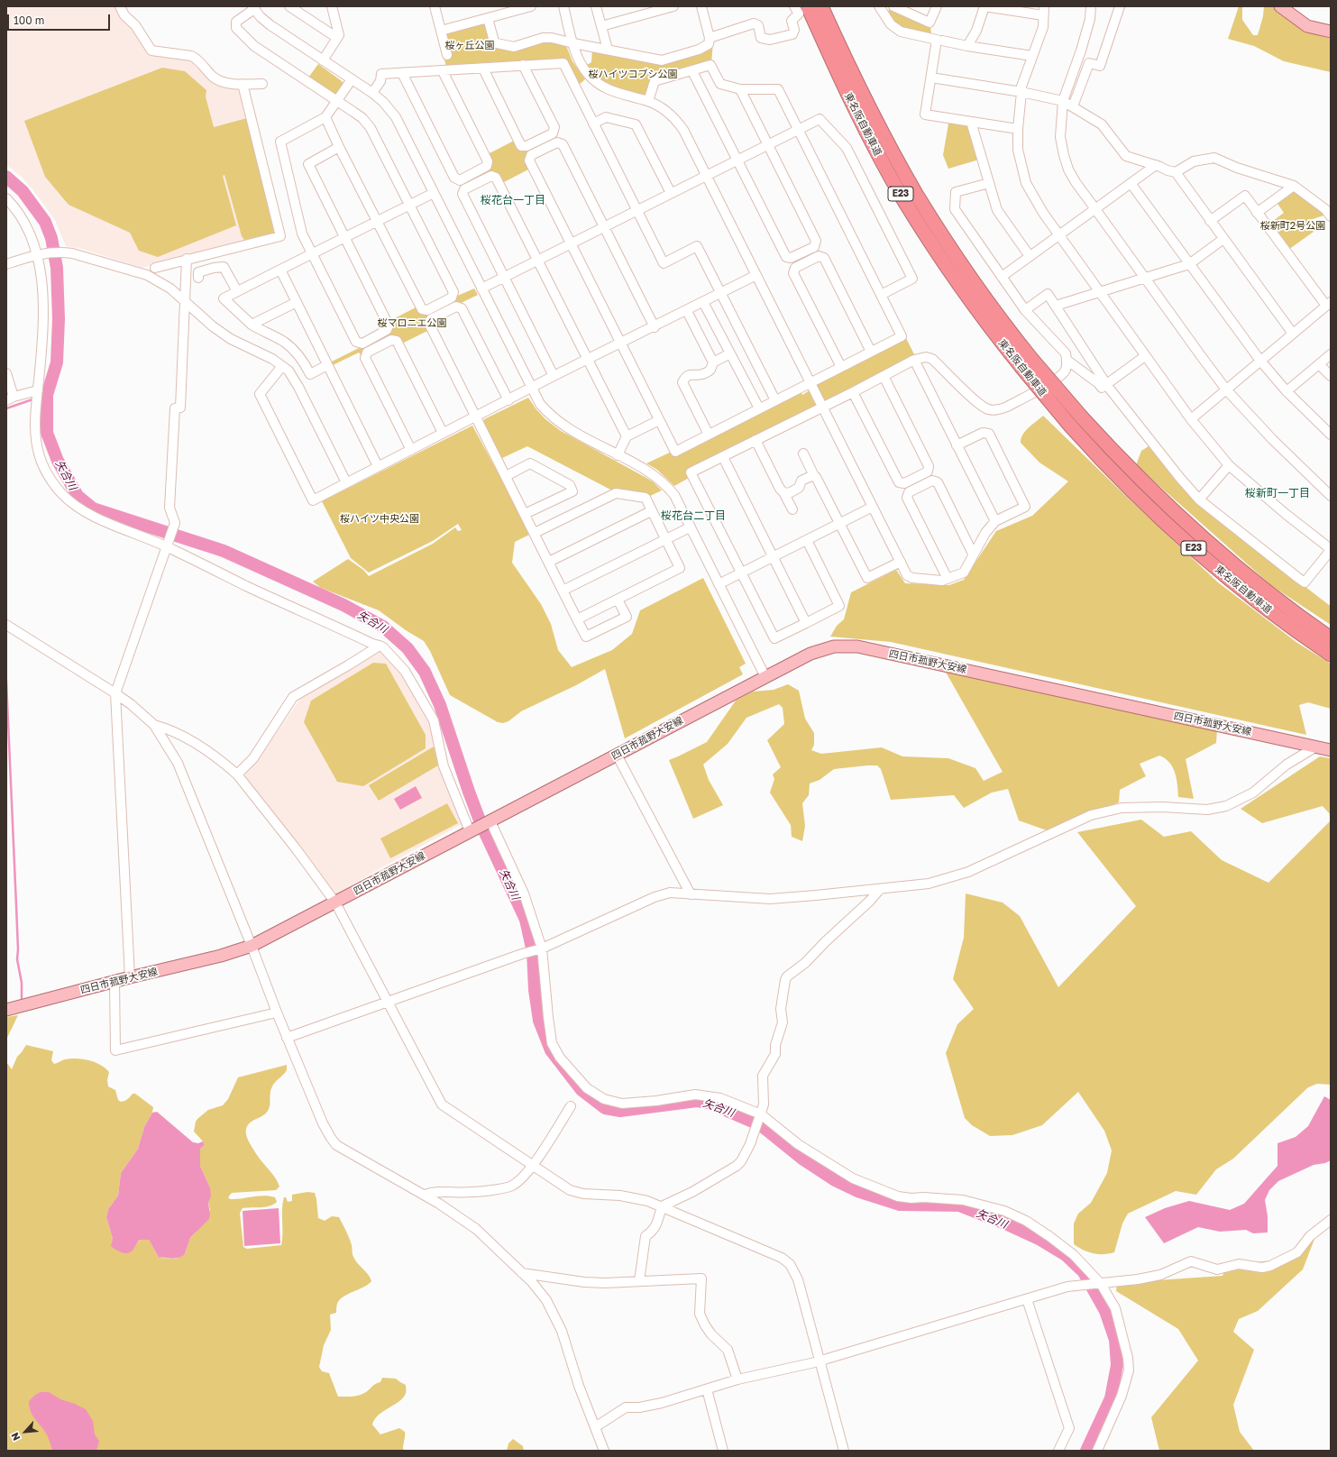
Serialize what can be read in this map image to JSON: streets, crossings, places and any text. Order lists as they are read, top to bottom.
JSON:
{
  "streets": {
    "highway": ["東名阪自動車道", "E23"],
    "main road": ["四日市菰野大安線"]
  },
  "districts": ["桜花台一丁目", "桜新町一丁目", "桜花台二丁目"],
  "water": ["矢合川"],
  "parks": [
    "桜ヶ丘公園",
    "桜ハイツコブシ公園",
    "桜新町2号公園",
    "桜マロニエ公園",
    "桜ハイツ中央公園"
  ],
  "scale_bar": "100 m",
  "north": "bottom left"
}
